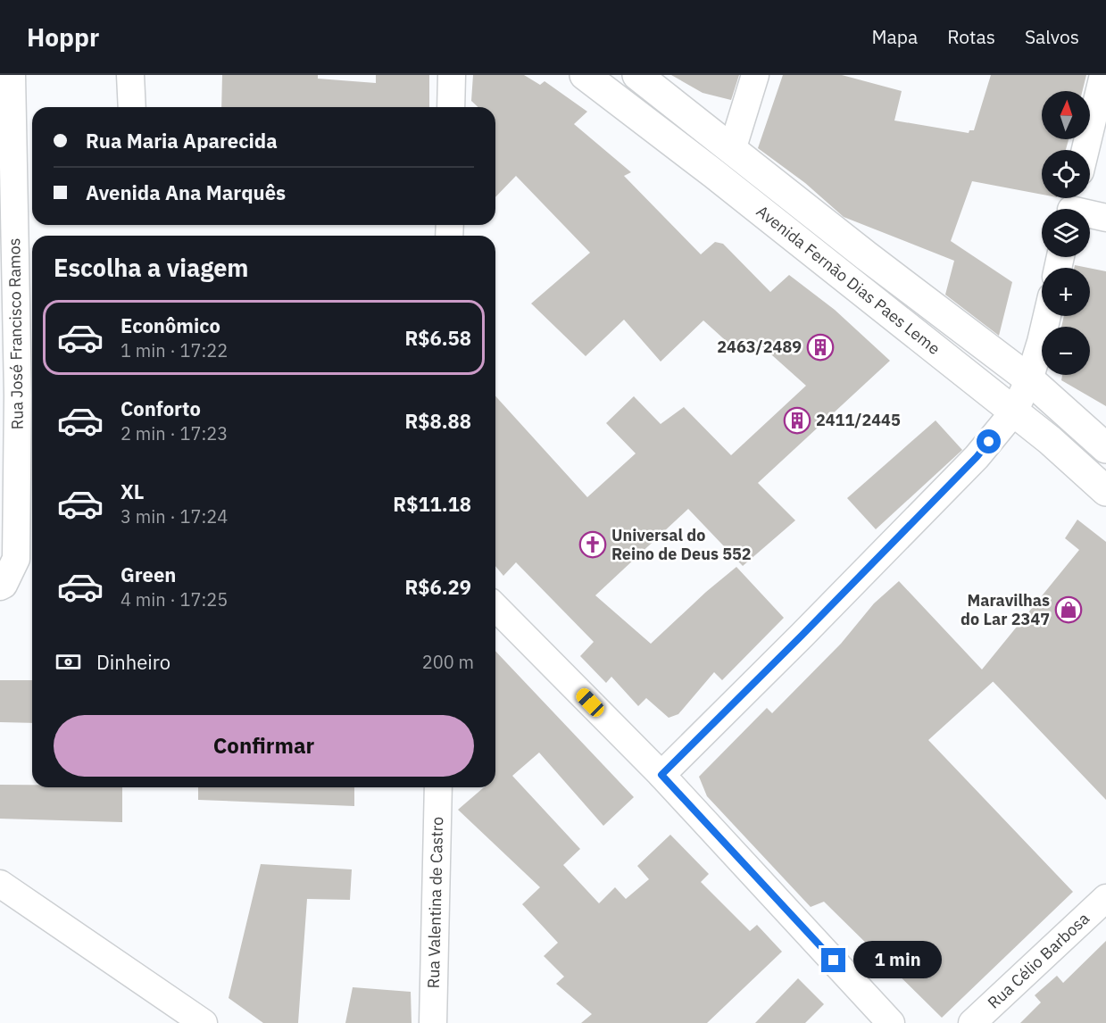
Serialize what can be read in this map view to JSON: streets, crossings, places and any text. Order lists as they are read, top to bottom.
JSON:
{
  "streets": {
    "main road": ["Avenida Fernão Dias Paes Leme"],
    "street": ["Rua José Francisco Ramos", "Rua Valentina de Castro", "Rua Célio Barbosa"]
  },
  "places": {
    "building": ["2463/2489", "2411/2445"],
    "church": ["Universal do Reino de Deus 552"],
    "shop": ["Maravilhas do Lar 2347"]
  },
  "north": "top",
  "page": {
    "header": "Hoppr",
    "nav": ["Mapa", "Rotas", "Salvos"],
    "map_buttons": ["+", "−"],
    "banner": ["Rua Maria Aparecida", "Avenida Ana Marquês"],
    "heading": "Escolha a viagem",
    "list": [
      {
        "name": "Econômico",
        "note": "1 min · 17:22",
        "value": "R$6.58"
      },
      {
        "name": "Conforto",
        "note": "2 min · 17:23",
        "value": "R$8.88"
      },
      {
        "name": "XL",
        "note": "3 min · 17:24",
        "value": "R$11.18"
      },
      {
        "name": "Green",
        "note": "4 min · 17:25",
        "value": "R$6.29"
      }
    ],
    "pay": ["Dinheiro", "200 m"],
    "buttons": "Confirmar",
    "bubble": "1 min"
  }
}
